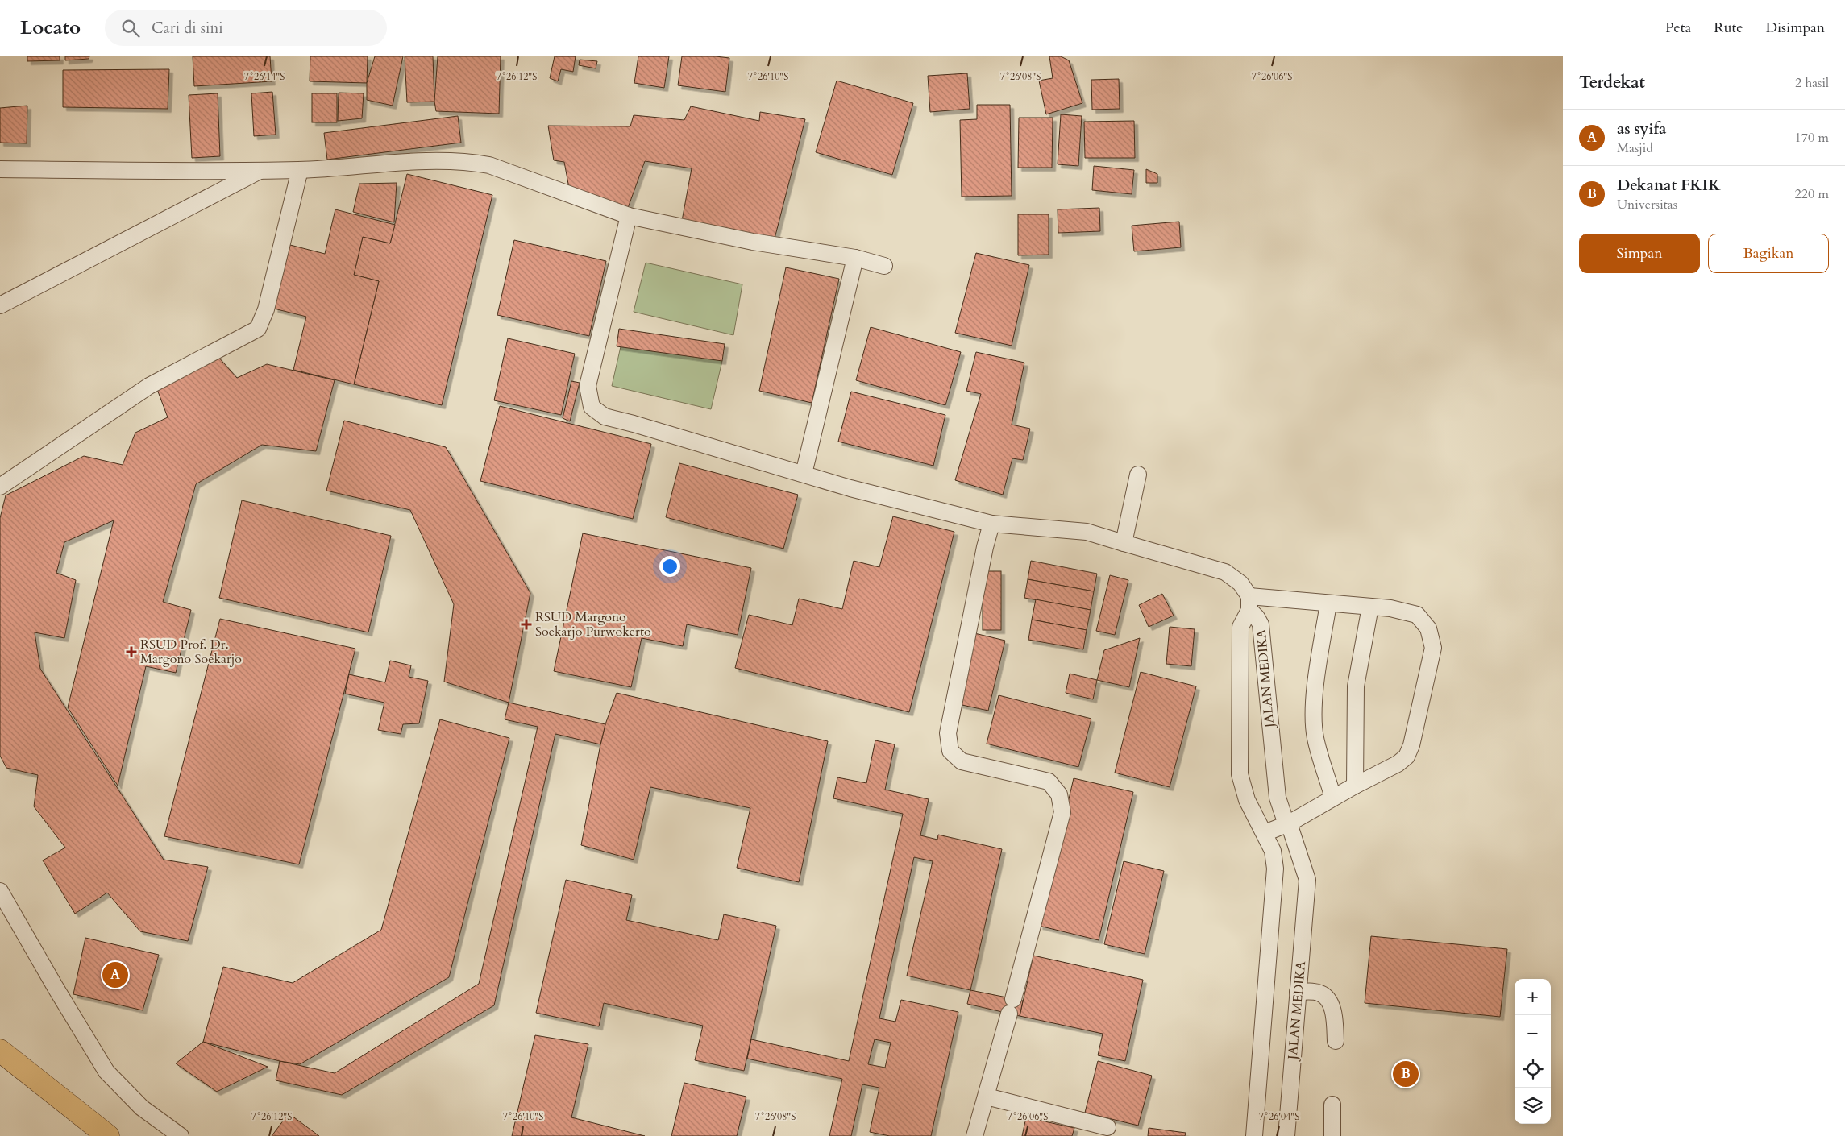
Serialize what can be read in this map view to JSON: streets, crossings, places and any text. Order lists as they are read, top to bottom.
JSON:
{
  "streets": {
    "lane": ["JALAN MEDIKA"]
  },
  "places": {
    "health": ["RSUD Margono Soekarjo Purwokerto", "RSUD Prof. Dr. Margono Soekarjo"]
  },
  "page": {
    "header": "Locato",
    "search": "Cari di sini",
    "nav": ["Peta", "Rute", "Disimpan"],
    "heading": ["Terdekat", "2 hasil"],
    "list": [
      {
        "mark": "A",
        "name": "as syifa",
        "note": "Masjid",
        "value": "170 m"
      },
      {
        "mark": "B",
        "name": "Dekanat FKIK",
        "note": "Universitas",
        "value": "220 m"
      }
    ],
    "buttons": ["Simpan", "Bagikan"],
    "pins": ["A", "B"],
    "map_buttons": ["+", "−"]
  },
  "coordinates": [
    "7°26'14\"S",
    "7°26'12\"S",
    "7°26'10\"S",
    "7°26'08\"S",
    "7°26'06\"S",
    "7°26'04\"S"
  ]
}
